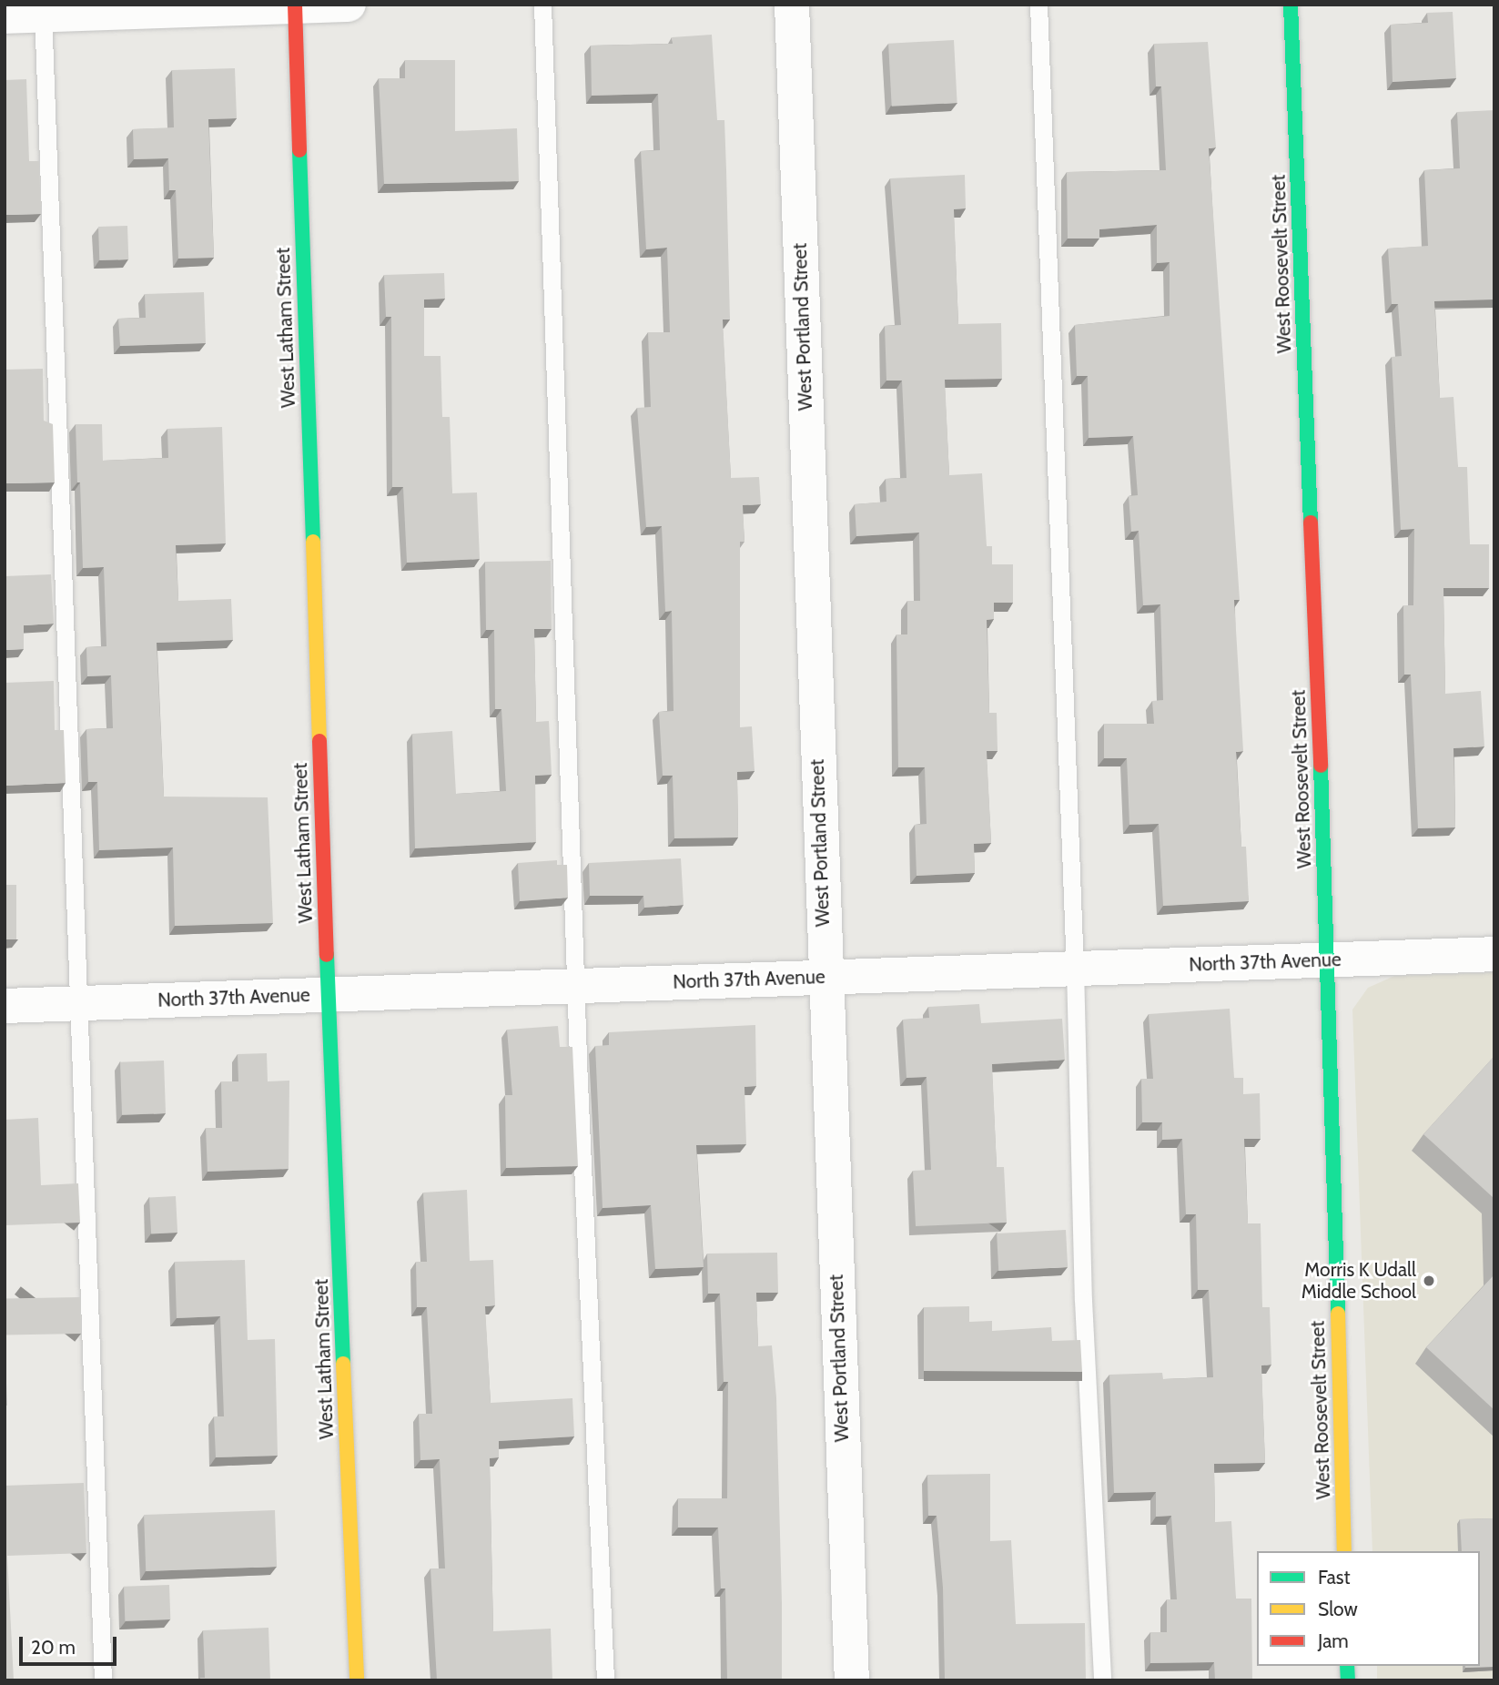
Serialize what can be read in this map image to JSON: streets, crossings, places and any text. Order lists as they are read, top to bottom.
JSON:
{
  "streets": {
    "street": [
      "West Roosevelt Street",
      "West Portland Street",
      "West Latham Street",
      "North 37th Avenue"
    ]
  },
  "crossings": [
    ["West Roosevelt Street", "North 37th Avenue"],
    ["West Portland Street", "North 37th Avenue"],
    ["West Latham Street", "North 37th Avenue"]
  ],
  "places": ["Morris K Udall Middle School"],
  "legend": ["Fast", "Slow", "Jam"],
  "scale_bar": "20 m"
}
